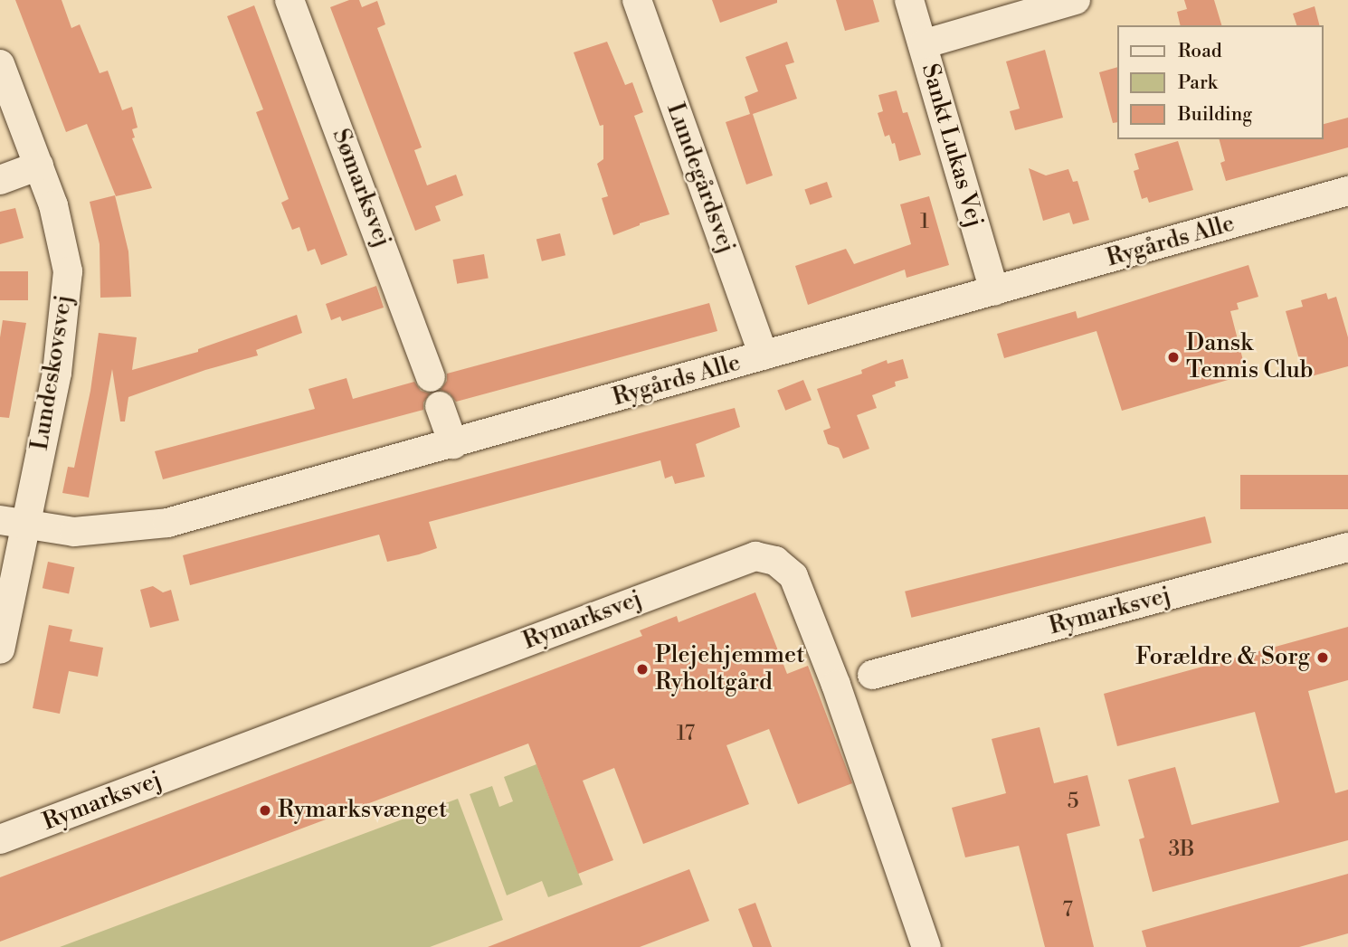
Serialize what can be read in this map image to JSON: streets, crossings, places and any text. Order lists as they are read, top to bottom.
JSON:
{
  "streets": {
    "street": [
      "Sankt Lukas Vej",
      "Lundegårdsvej",
      "Sømarksvej",
      "Rygårds Alle",
      "Lundeskovsvej",
      "Rymarksvej"
    ]
  },
  "crossings": [
    ["Sankt Lukas Vej", "Rygårds Alle"],
    ["Lundegårdsvej", "Rygårds Alle"],
    ["Rygårds Alle", "Lundeskovsvej"]
  ],
  "places": [
    "Dansk Tennis Club",
    "Forældre & Sorg",
    "Plejehjemmet Ryholtgård",
    "Rymarksvænget"
  ],
  "house_numbers": [
    "1",
    "17",
    "5",
    "3B",
    "7"
  ],
  "legend": ["Road", "Park", "Building"]
}
